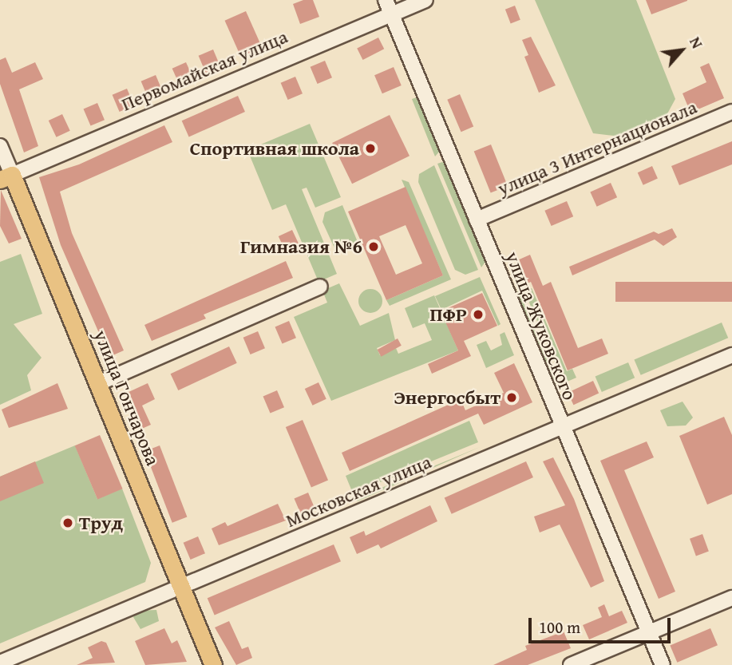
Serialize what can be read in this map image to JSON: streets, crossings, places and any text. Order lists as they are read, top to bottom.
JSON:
{
  "streets": {
    "main road": ["улица Гончарова"],
    "street": [
      "Первомайская улица",
      "улица 3 Интернационала",
      "улица Жуковского",
      "Московская улица"
    ]
  },
  "crossings": [
    ["Первомайская улица", "улица Жуковского"],
    ["Первомайская улица", "улица Гончарова"],
    ["улица 3 Интернационала", "улица Жуковского"],
    ["улица Жуковского", "Московская улица"],
    ["улица Гончарова", "Московская улица"]
  ],
  "places": [
    "Спортивная школа",
    "Гимназия №6",
    "ПФР",
    "Энергосбыт",
    "Труд"
  ],
  "scale_bar": "100 m",
  "north": "top right"
}
